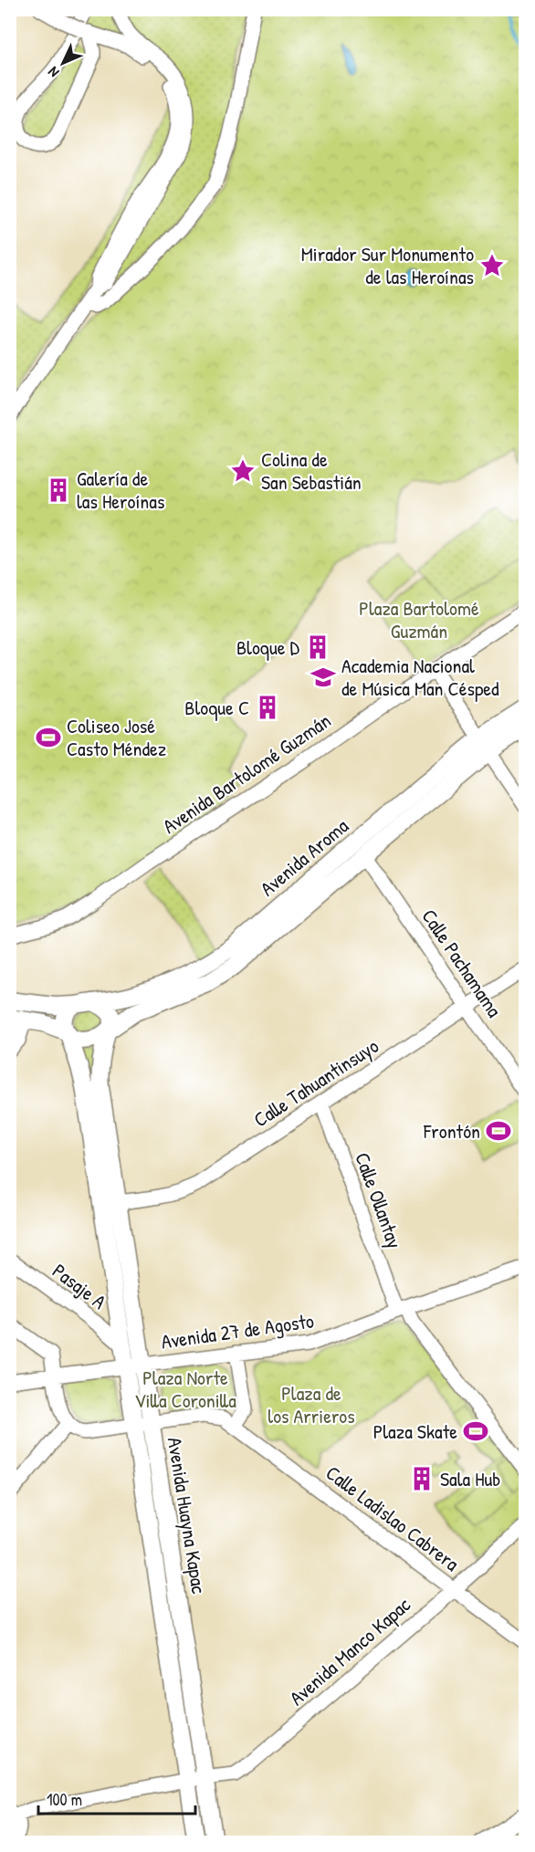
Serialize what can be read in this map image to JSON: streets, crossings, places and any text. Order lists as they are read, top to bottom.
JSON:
{
  "streets": {
    "main road": ["Avenida Aroma", "Avenida Huayna Kapac"],
    "street": [
      "Avenida Bartolomé Guzmán",
      "Calle Pachamama",
      "Calle Tahuantinsuyo",
      "Calle Ollantay",
      "Pasaje A",
      "Avenida 27 de Agosto",
      "Calle Ladislao Cabrera",
      "Avenida Manco Kapac"
    ]
  },
  "crossings": [
    ["Avenida Aroma", "Calle Pachamama"],
    ["Avenida Aroma", "Avenida Huayna Kapac"],
    ["Calle Pachamama", "Calle Tahuantinsuyo"],
    ["Calle Tahuantinsuyo", "Calle Ollantay"],
    ["Calle Tahuantinsuyo", "Avenida Huayna Kapac"],
    ["Calle Ollantay", "Avenida 27 de Agosto"],
    ["Pasaje A", "Avenida Huayna Kapac"],
    ["Avenida 27 de Agosto", "Avenida Huayna Kapac"],
    ["Avenida Huayna Kapac", "Calle Ladislao Cabrera"],
    ["Avenida Huayna Kapac", "Avenida Manco Kapac"],
    ["Calle Ladislao Cabrera", "Avenida Manco Kapac"]
  ],
  "parks": ["Plaza Bartolomé Guzmán", "Plaza Norte Villa Coronilla", "Plaza de los Arrieros"],
  "places": {
    "place": ["Mirador Sur Monumento de las Heroínas", "Colina de San Sebastián"],
    "building": [
      "Galería de las Heroínas",
      "Bloque D",
      "Bloque C",
      "Sala Hub"
    ],
    "school or university": ["Academia Nacional de Música Man Césped"],
    "sports": ["Coliseo José Casto Méndez", "Frontón", "Plaza Skate"]
  },
  "scale_bar": "100 m",
  "north": "bottom left"
}
